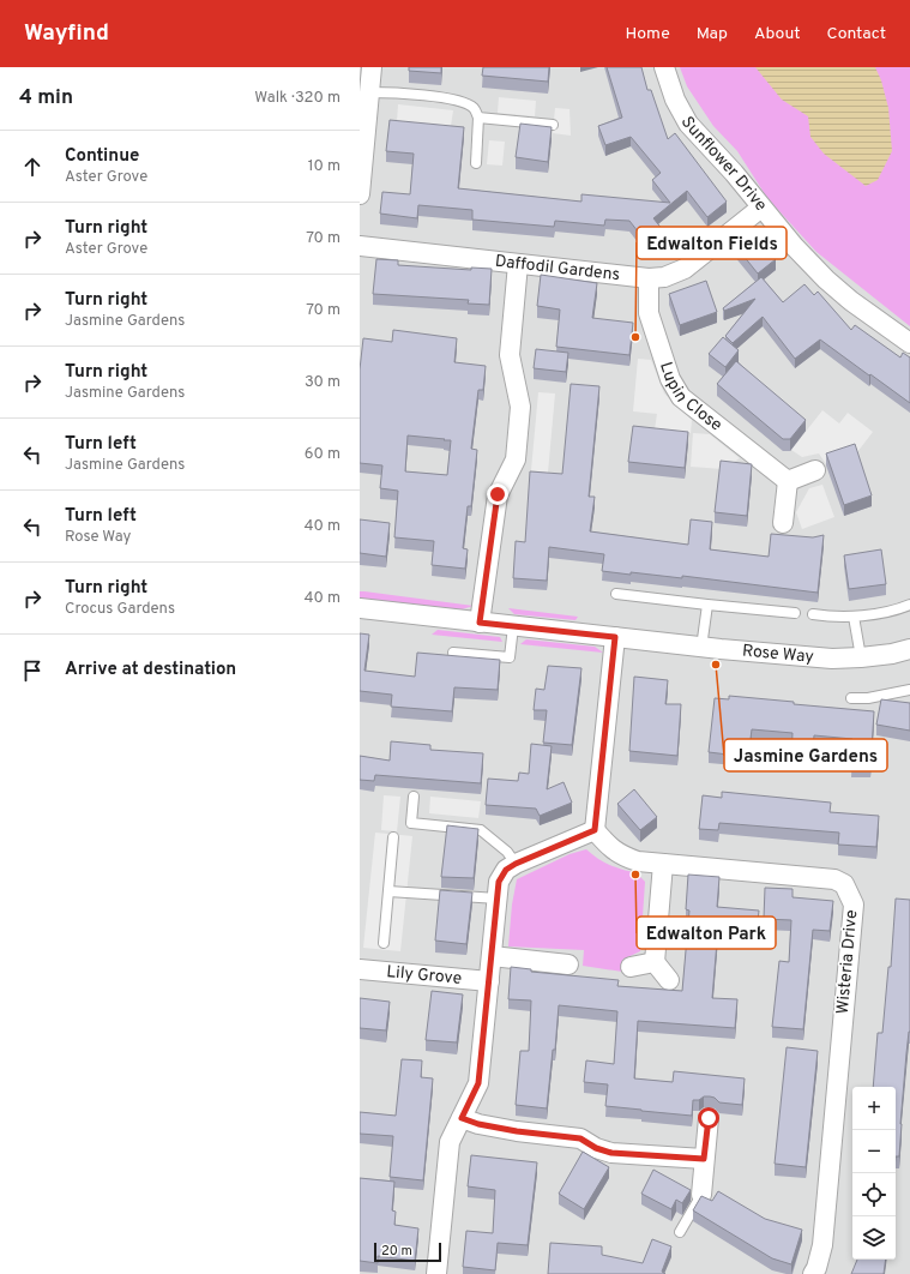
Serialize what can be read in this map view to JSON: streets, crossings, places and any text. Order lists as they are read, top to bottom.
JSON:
{
  "streets": {
    "street": [
      "Sunflower Drive",
      "Daffodil Gardens",
      "Lupin Close",
      "Rose Way",
      "Wisteria Drive",
      "Lily Grove"
    ]
  },
  "crossings": [
    ["Sunflower Drive", "Daffodil Gardens"],
    ["Daffodil Gardens", "Lupin Close"]
  ],
  "places": ["Edwalton Fields", "Jasmine Gardens", "Edwalton Park"],
  "scale_bar": "20 m",
  "page": {
    "header": "Wayfind",
    "nav": [
      "Home",
      "Map",
      "About",
      "Contact"
    ],
    "heading": ["4 min", "Walk · 320 m"],
    "list": [
      ["Continue", "Aster Grove", "10 m"],
      ["Turn right", "Aster Grove", "70 m"],
      ["Turn right", "Jasmine Gardens", "70 m"],
      ["Turn right", "Jasmine Gardens", "30 m"],
      ["Turn left", "Jasmine Gardens", "60 m"],
      ["Turn left", "Rose Way", "40 m"],
      ["Turn right", "Crocus Gardens", "40 m"],
      "Arrive at destination"
    ],
    "map_buttons": ["+", "−"],
    "scale": "20 m"
  }
}
